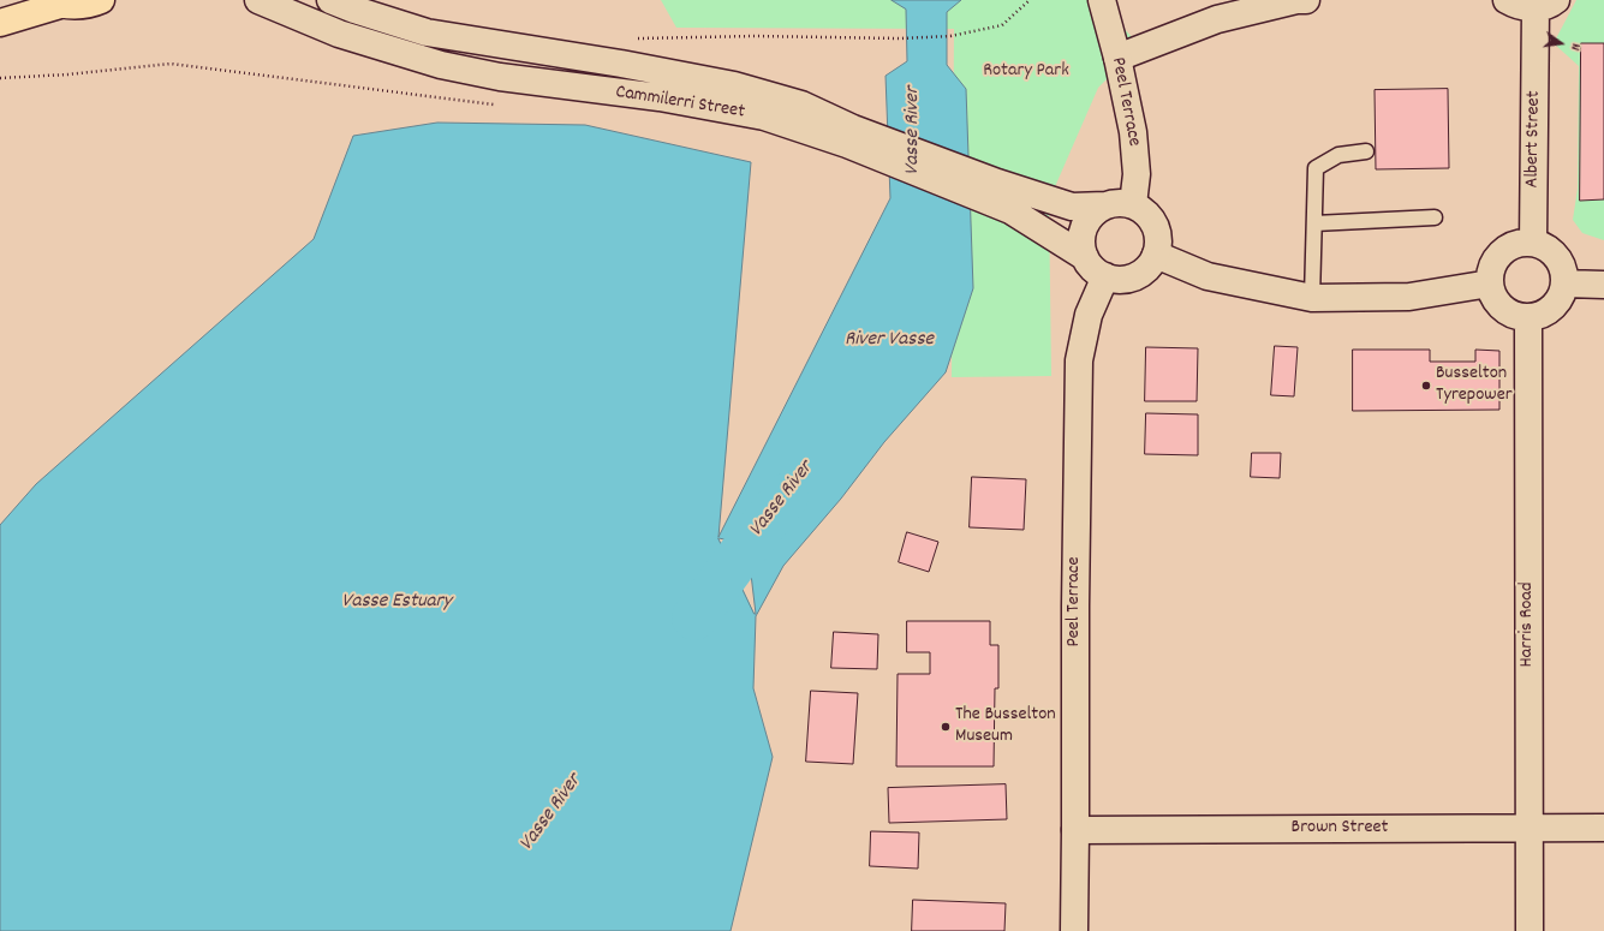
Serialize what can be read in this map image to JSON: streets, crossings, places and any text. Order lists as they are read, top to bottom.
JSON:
{
  "streets": {
    "street": [
      "Peel Terrace",
      "Cammilerri Street",
      "Albert Street",
      "Harris Road",
      "Brown Street"
    ]
  },
  "crossings": [
    ["Peel Terrace", "Cammilerri Street"],
    ["Peel Terrace", "Brown Street"],
    ["Albert Street", "Harris Road"],
    ["Harris Road", "Brown Street"]
  ],
  "water": ["Vasse River", "River Vasse", "Vasse Estuary"],
  "parks": ["Rotary Park"],
  "places": ["Busselton Tyrepower", "The Busselton Museum"],
  "north": "right"
}
